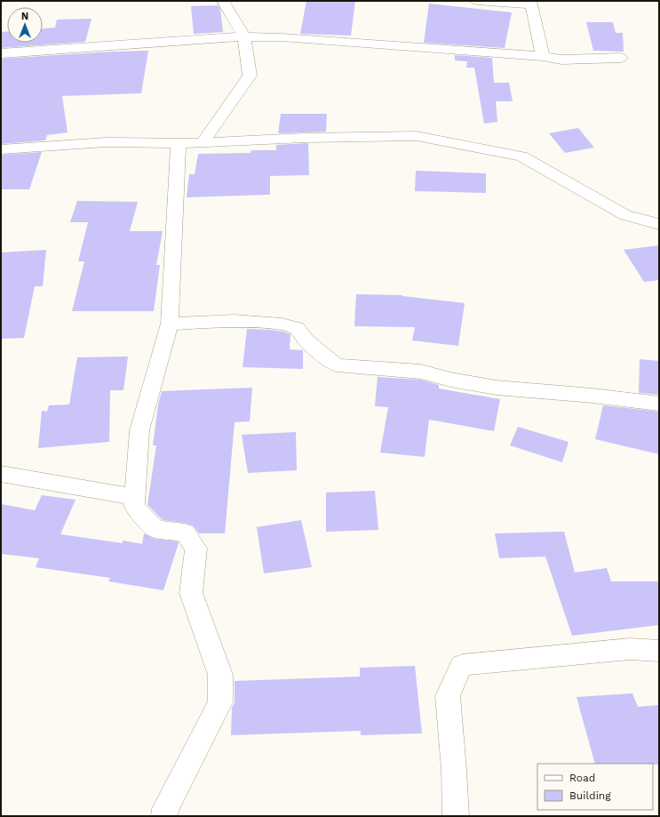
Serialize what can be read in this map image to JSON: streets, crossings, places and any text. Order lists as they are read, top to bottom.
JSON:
{
  "legend": ["Road", "Building"],
  "north": "top"
}
